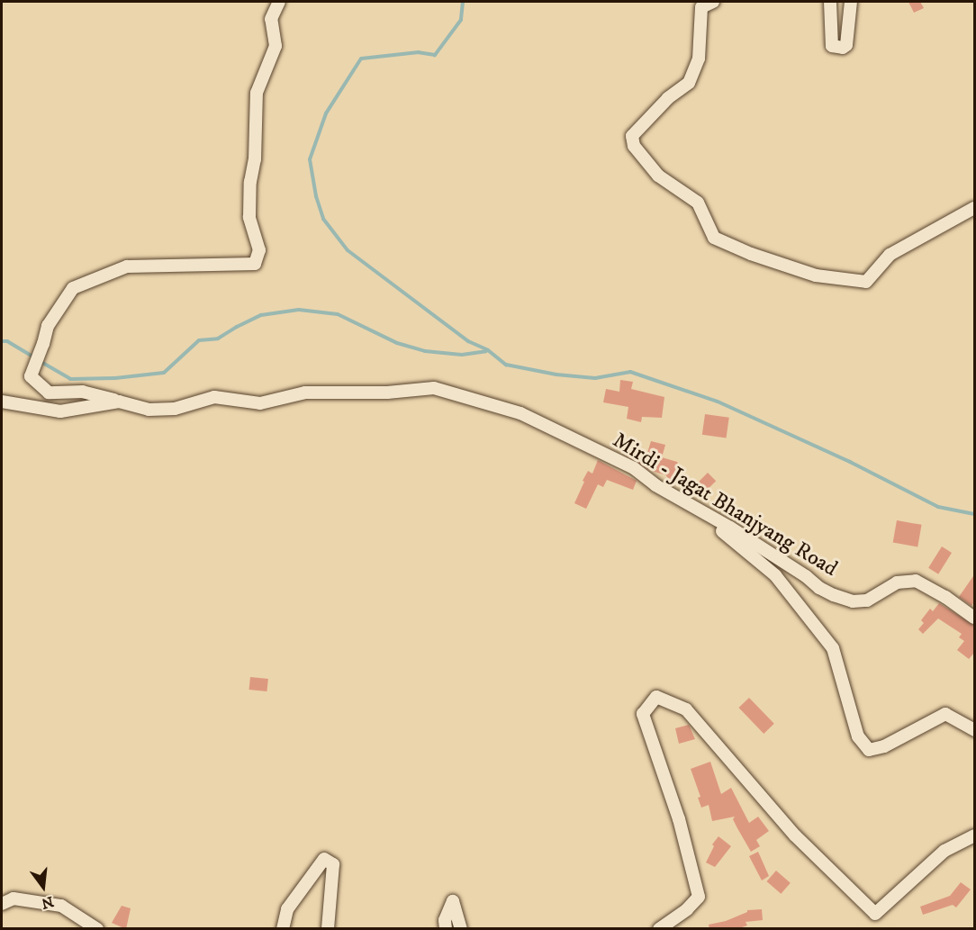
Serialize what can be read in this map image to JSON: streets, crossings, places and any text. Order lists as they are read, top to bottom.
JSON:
{
  "streets": {
    "street": ["Mirdi - Jagat Bhanjyang Road"]
  },
  "north": "bottom"
}
